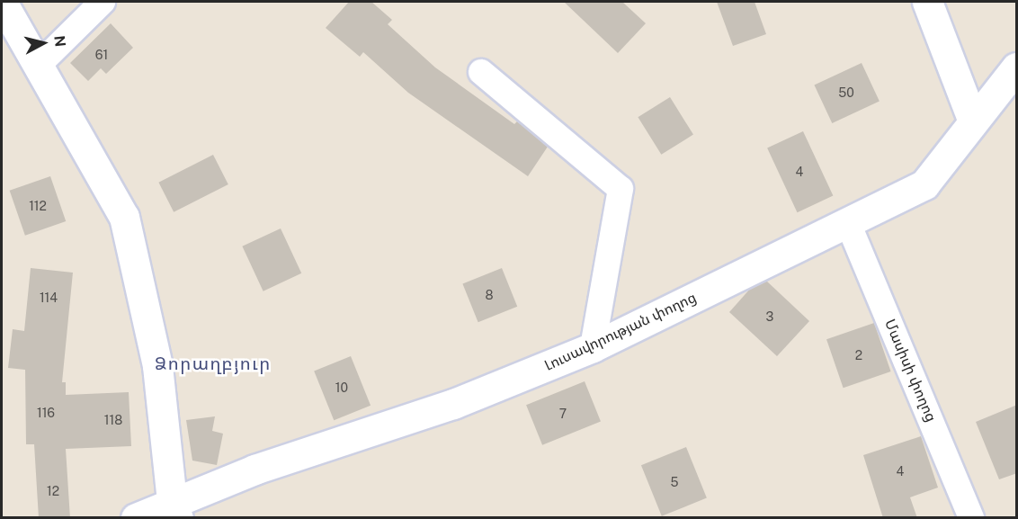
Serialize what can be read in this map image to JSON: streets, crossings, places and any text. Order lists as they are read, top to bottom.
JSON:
{
  "streets": {
    "main road": ["Լուսավորության փողոց"],
    "street": ["Մասիսի փողոց"]
  },
  "crossings": [
    ["Լուսավորության փողոց", "Մասիսի փողոց"]
  ],
  "districts": ["Ձորաղբյուր"],
  "house_numbers": [
    "61",
    "50",
    "4",
    "112",
    "8",
    "114",
    "3",
    "2",
    "10",
    "116",
    "7",
    "118",
    "4",
    "5",
    "12"
  ],
  "north": "right"
}
